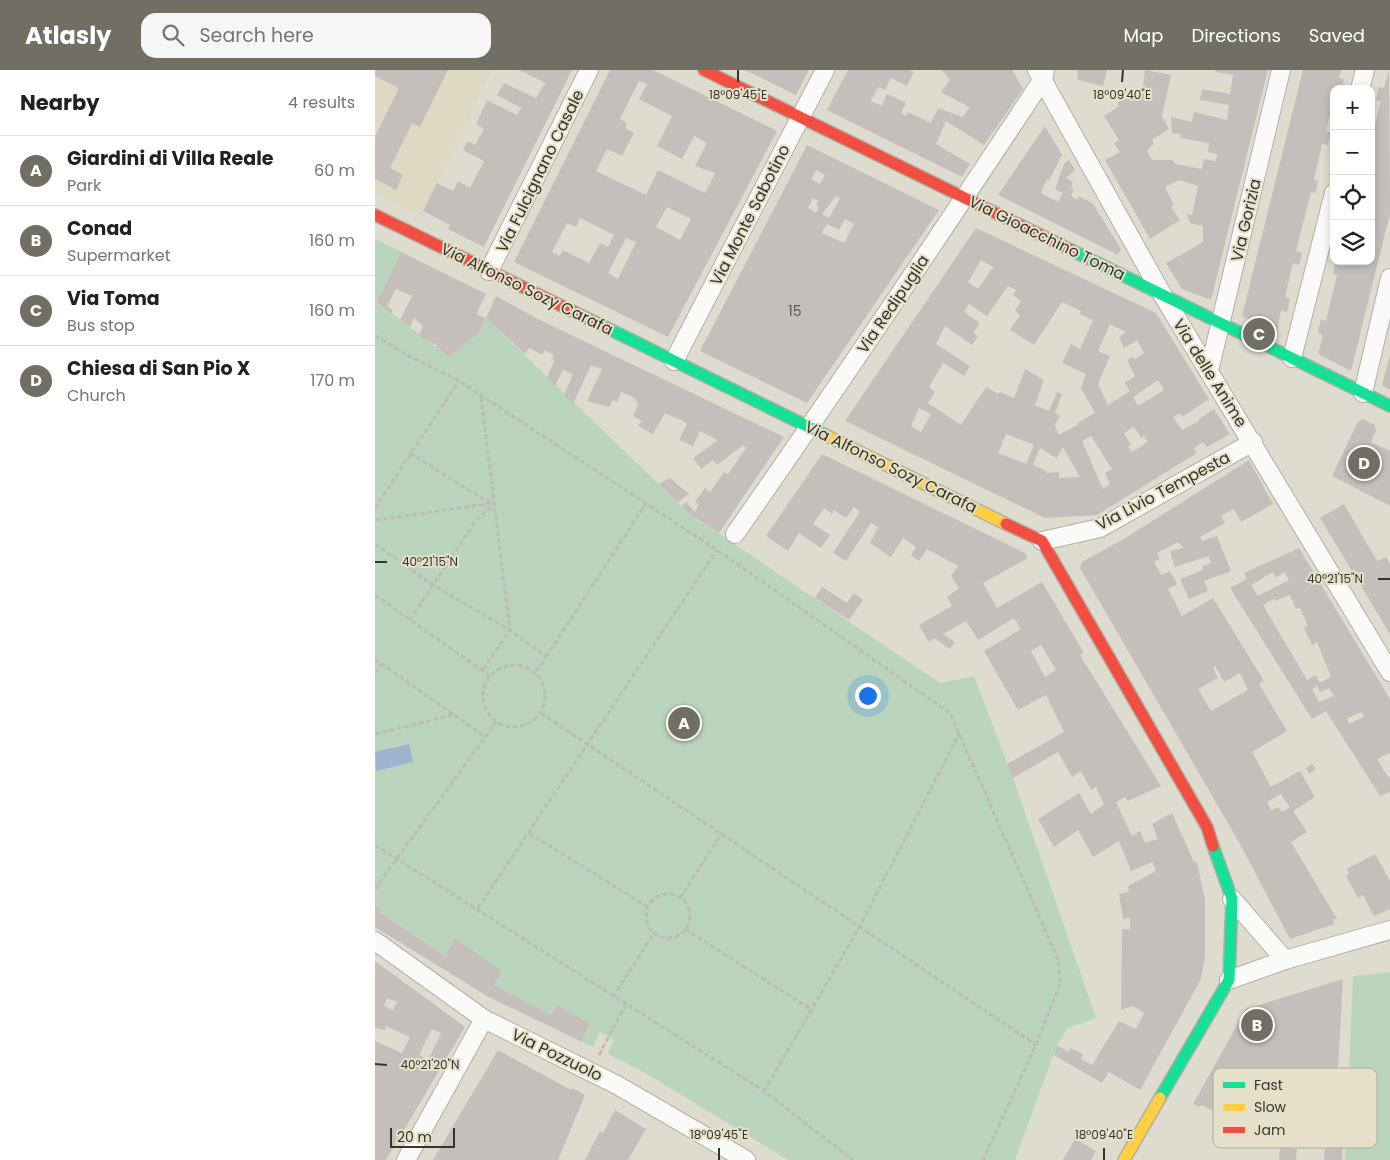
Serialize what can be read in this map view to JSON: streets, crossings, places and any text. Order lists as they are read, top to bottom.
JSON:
{
  "streets": {
    "street": [
      "Via Fulcignano Casale",
      "Via Monte Sabotino",
      "Via Gorizia",
      "Via Gioacchino Toma",
      "Via Alfonso Sozy Carafa",
      "Via Redipuglia",
      "Via delle Anime",
      "Via Livio Tempesta",
      "Via Pozzuolo"
    ]
  },
  "crossings": [
    ["Via Fulcignano Casale", "Via Alfonso Sozy Carafa"],
    ["Via Monte Sabotino", "Via Gioacchino Toma"],
    ["Via Monte Sabotino", "Via Alfonso Sozy Carafa"],
    ["Via Gorizia", "Via Gioacchino Toma"],
    ["Via Gorizia", "Via delle Anime"],
    ["Via Gioacchino Toma", "Via Redipuglia"],
    ["Via Gioacchino Toma", "Via delle Anime"],
    ["Via Alfonso Sozy Carafa", "Via Redipuglia"],
    ["Via Alfonso Sozy Carafa", "Via Livio Tempesta"],
    ["Via Redipuglia", "Via delle Anime"],
    ["Via delle Anime", "Via Livio Tempesta"]
  ],
  "house_numbers": ["15"],
  "legend": ["Fast", "Slow", "Jam"],
  "scale_bar": "20 m",
  "page": {
    "header": "Atlasly",
    "search": "Search here",
    "nav": ["Map", "Directions", "Saved"],
    "heading": ["Nearby", "4 results"],
    "map_buttons": ["+", "−"],
    "list": [
      {
        "mark": "A",
        "name": "Giardini di Villa Reale",
        "note": "Park",
        "value": "60 m"
      },
      {
        "mark": "B",
        "name": "Conad",
        "note": "Supermarket",
        "value": "160 m"
      },
      {
        "mark": "C",
        "name": "Via Toma",
        "note": "Bus stop",
        "value": "160 m"
      },
      {
        "mark": "D",
        "name": "Chiesa di San Pio X",
        "note": "Church",
        "value": "170 m"
      }
    ],
    "pins": [
      "C",
      "D",
      "A",
      "B"
    ],
    "scale": "20 m"
  },
  "coordinates": [
    "18°09'45\"E",
    "18°09'40\"E",
    "40°21'15\"N",
    "40°21'20\"N"
  ]
}
